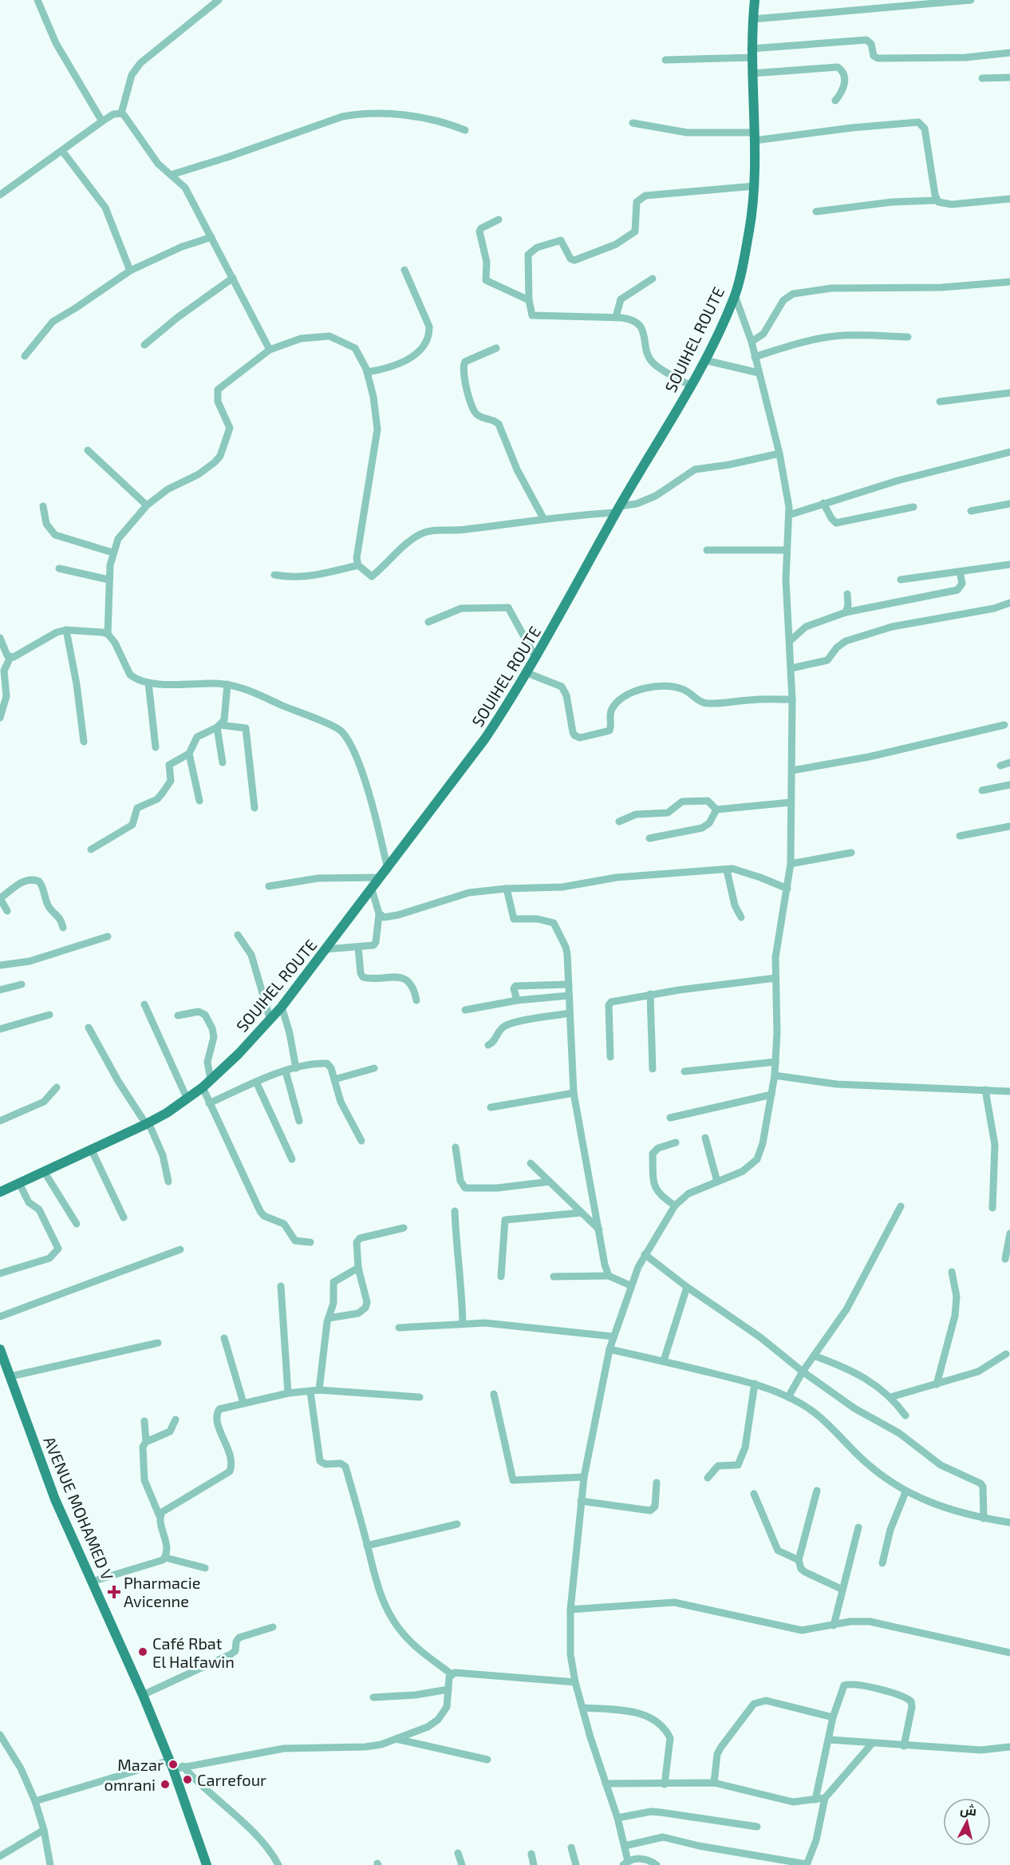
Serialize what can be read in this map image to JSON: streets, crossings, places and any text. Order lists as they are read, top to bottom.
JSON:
{
  "streets": {
    "main road": ["SOUIHEL ROUTE", "AVENUE MOHAMED V"]
  },
  "places": {
    "health": ["Pharmacie Avicenne"],
    "other": [
      "Café Rbat El Halfawin",
      "Mazar",
      "Carrefour",
      "omrani"
    ]
  },
  "north": "top"
}
